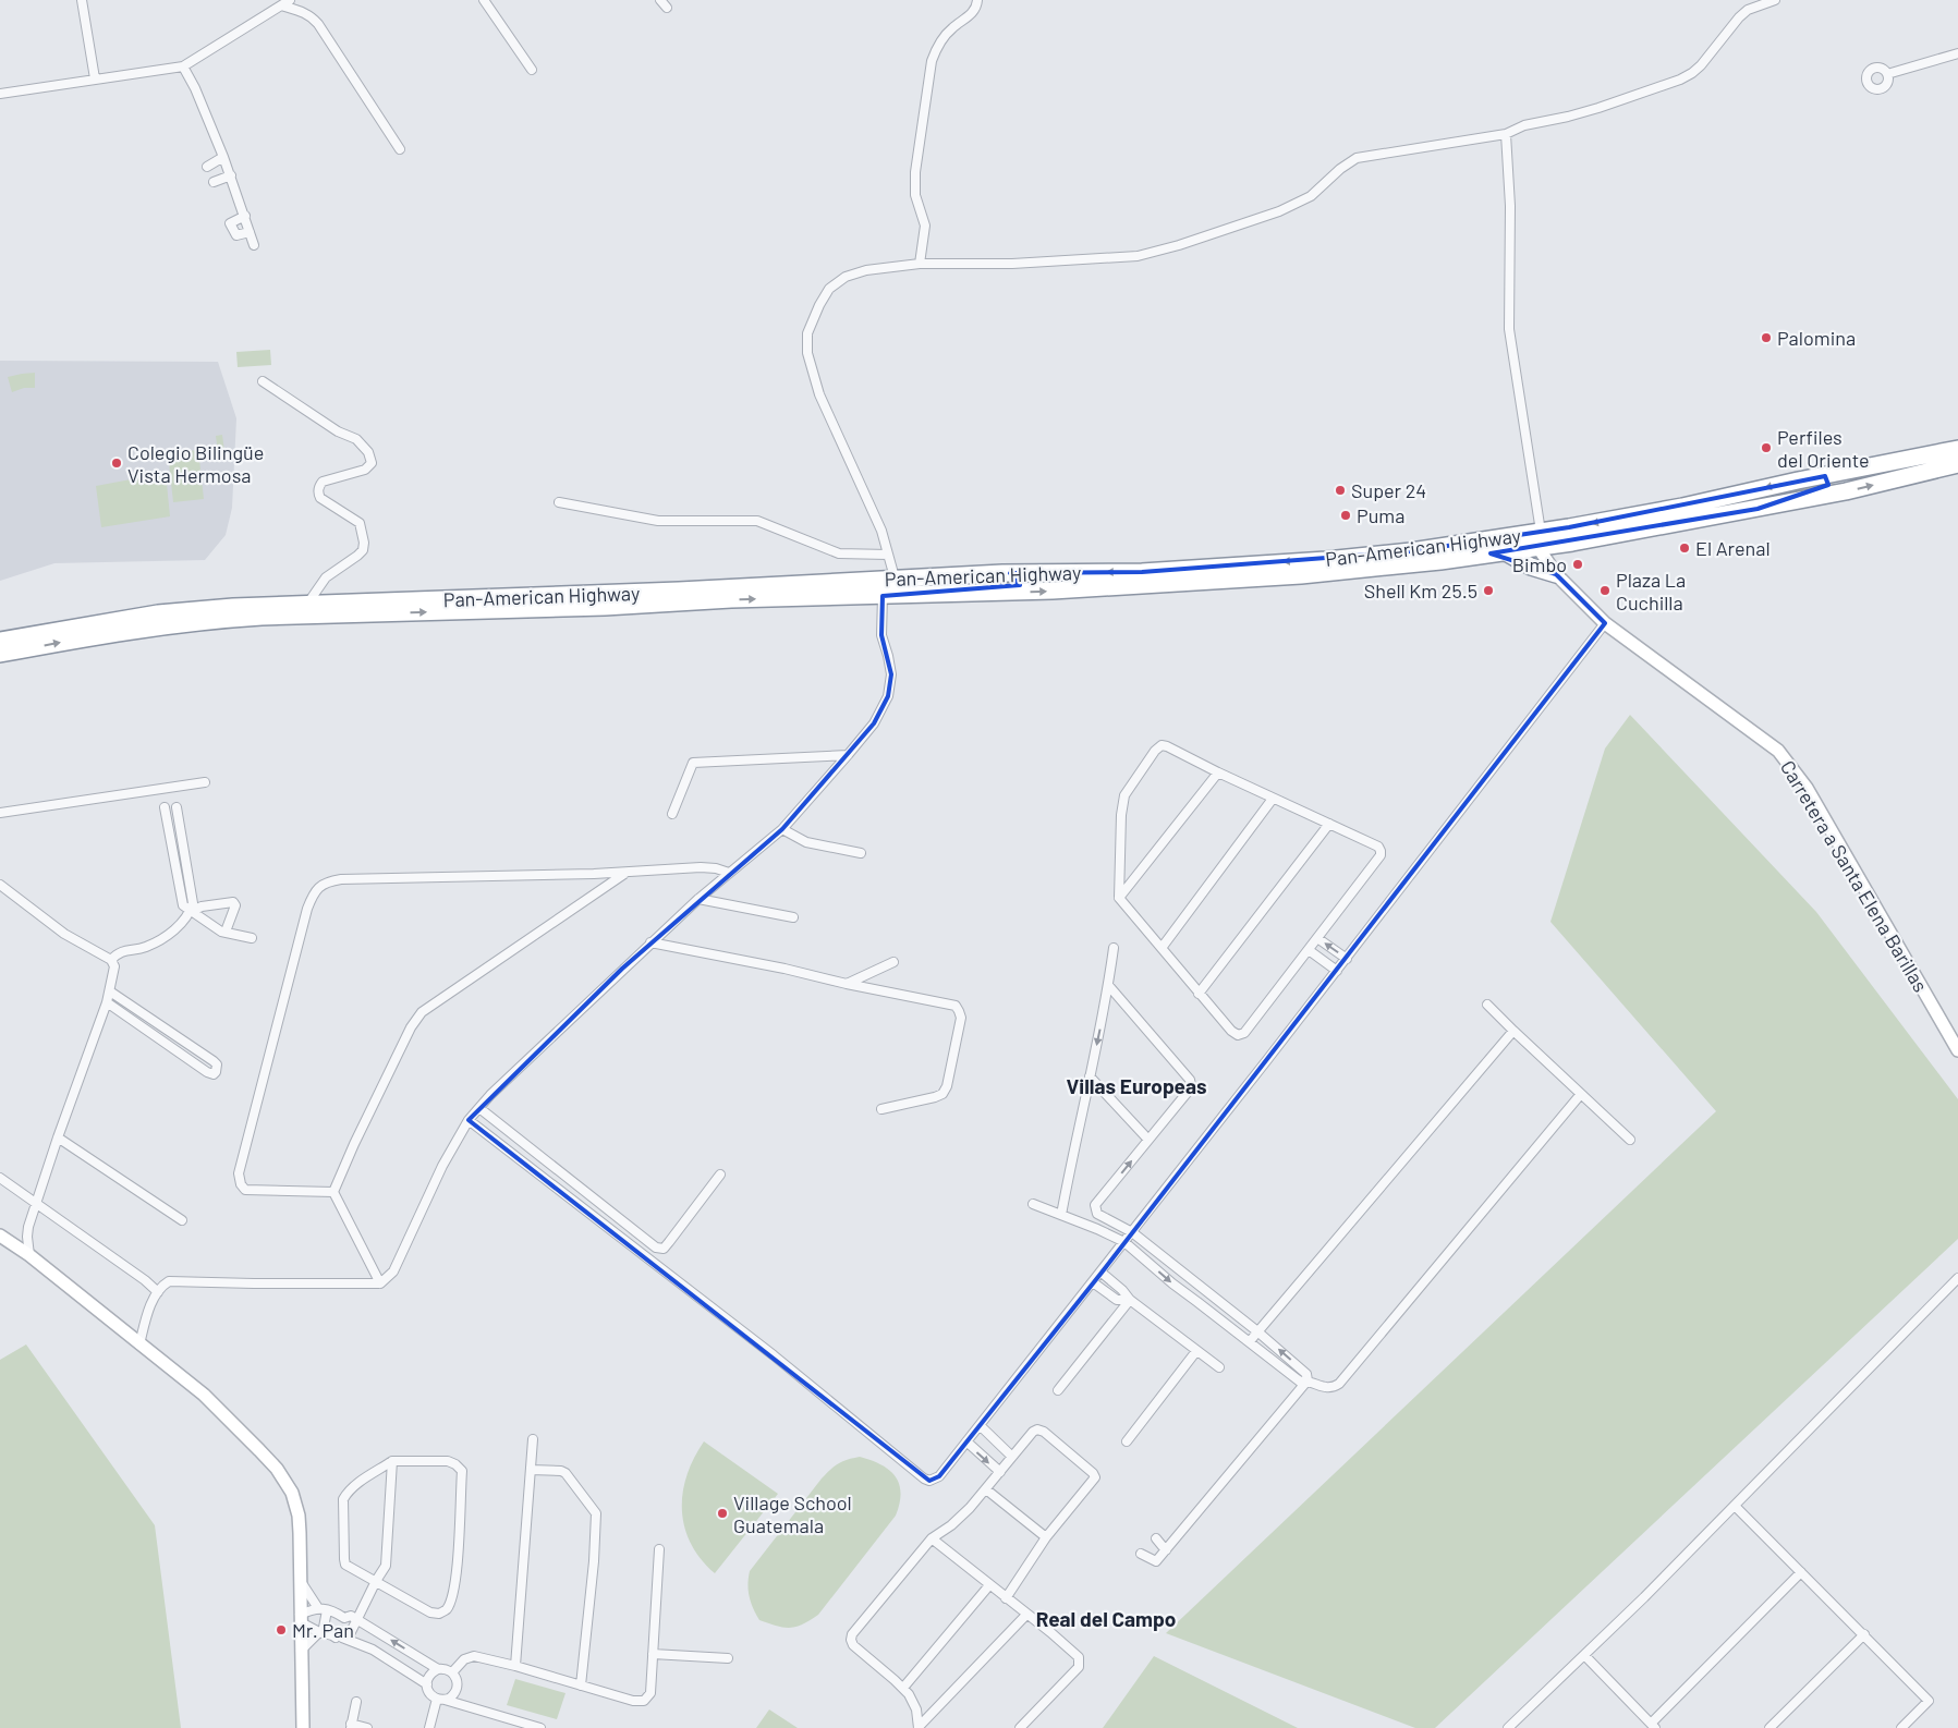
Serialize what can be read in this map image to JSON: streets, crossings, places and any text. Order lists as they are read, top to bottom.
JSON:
{
  "streets": {
    "highway": ["Pan-American Highway"],
    "main road": ["Carretera a Santa Elena Barillas"]
  },
  "districts": ["Villas Europeas", "Real del Campo"],
  "places": [
    "Palomina",
    "Perfiles del Oriente",
    "Colegio Bilingüe Vista Hermosa",
    "Super 24",
    "Puma",
    "El Arenal",
    "Bimbo",
    "Shell Km 25.5",
    "Plaza La Cuchilla",
    "Village School Guatemala",
    "Mr. Pan"
  ]
}
